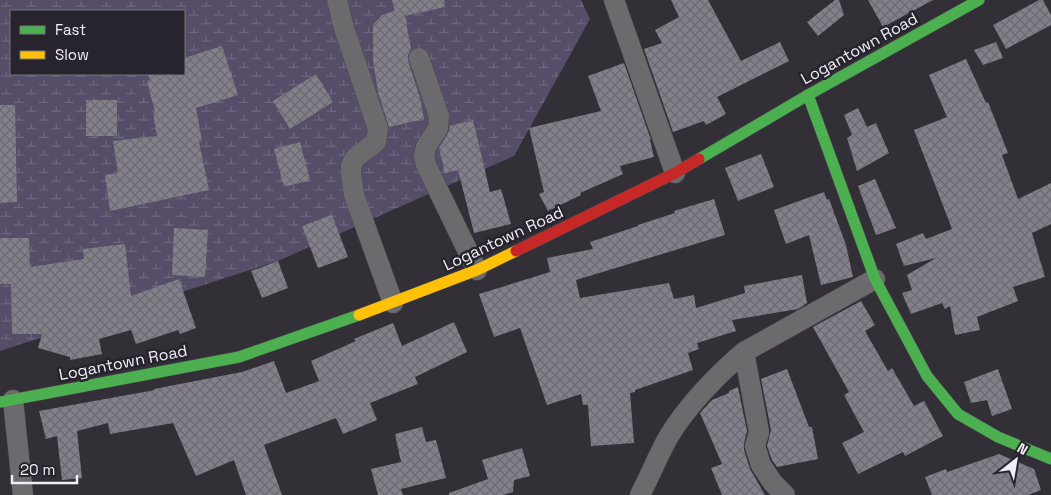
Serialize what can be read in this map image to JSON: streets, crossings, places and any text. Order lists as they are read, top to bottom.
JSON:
{
  "streets": {
    "street": ["Logantown Road"]
  },
  "legend": ["Fast", "Slow"],
  "scale_bar": "20 m",
  "north": "top right"
}
